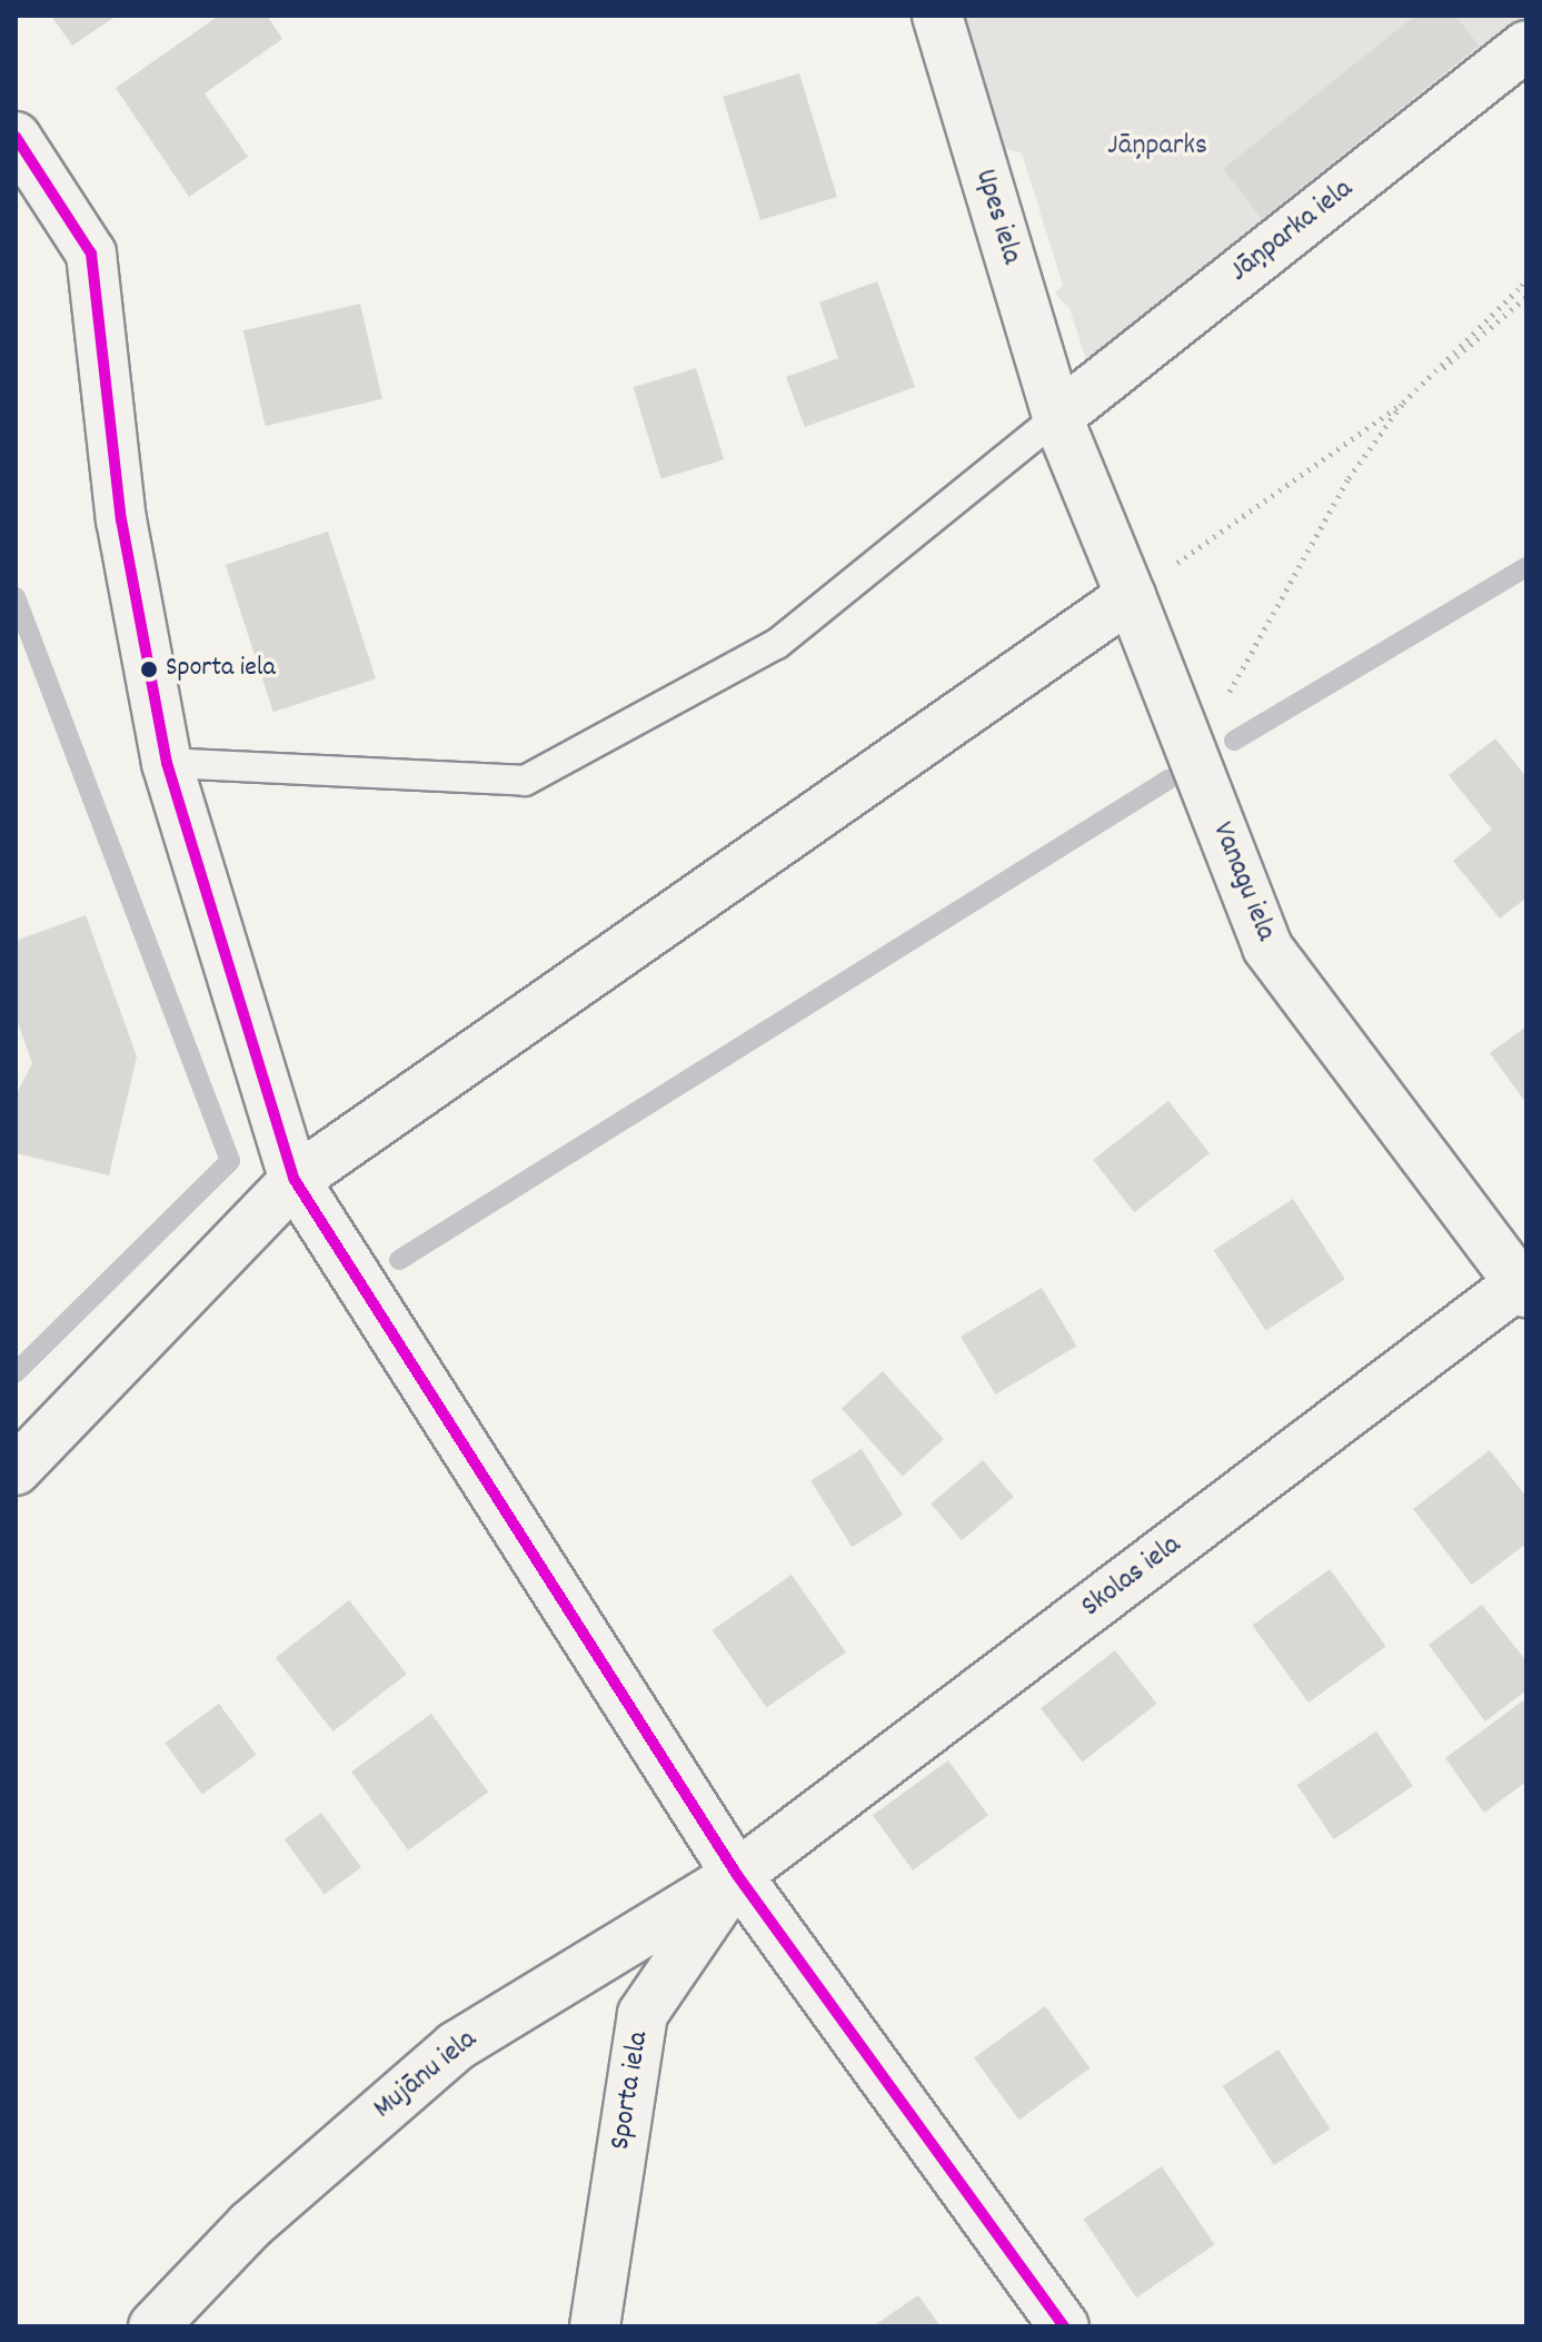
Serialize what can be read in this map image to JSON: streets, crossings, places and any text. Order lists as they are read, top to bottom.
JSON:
{
  "streets": {
    "street": [
      "Upes iela",
      "Jāņparka iela",
      "Vanagu iela",
      "Skolas iela",
      "Mujānu iela",
      "Sporta iela"
    ]
  },
  "crossings": [
    ["Upes iela", "Jāņparka iela"],
    ["Upes iela", "Vanagu iela"],
    ["Jāņparka iela", "Vanagu iela"],
    ["Vanagu iela", "Skolas iela"],
    ["Skolas iela", "Mujānu iela"],
    ["Skolas iela", "Sporta iela"],
    ["Mujānu iela", "Sporta iela"]
  ],
  "parks": ["Jāņparks"],
  "places": ["Sporta iela"]
}
